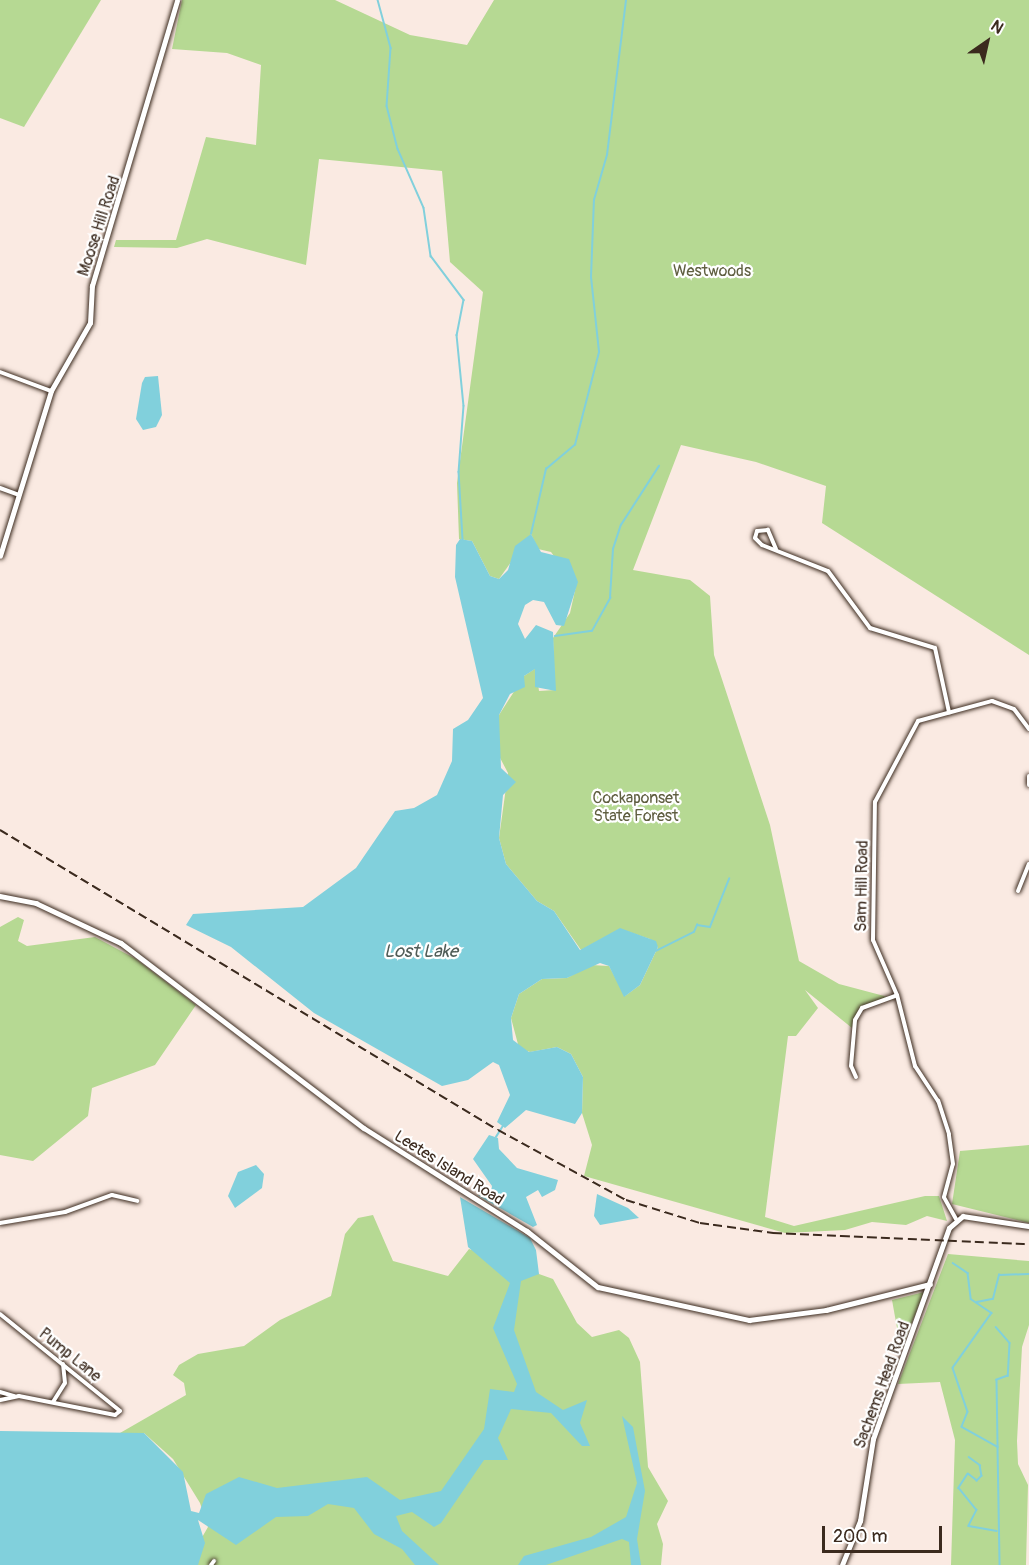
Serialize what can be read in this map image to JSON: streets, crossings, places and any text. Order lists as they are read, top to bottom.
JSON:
{
  "streets": {
    "main road": ["Moose Hill Road", "Leetes Island Road", "Sachems Head Road"],
    "street": ["Sam Hill Road", "Pump Lane"]
  },
  "crossings": [
    ["Sam Hill Road", "Sachems Head Road"],
    ["Leetes Island Road", "Sachems Head Road"]
  ],
  "water": ["Lost Lake"],
  "parks": ["Westwoods", "Cockaponset State Forest"],
  "scale_bar": "200 m",
  "north": "top right"
}
